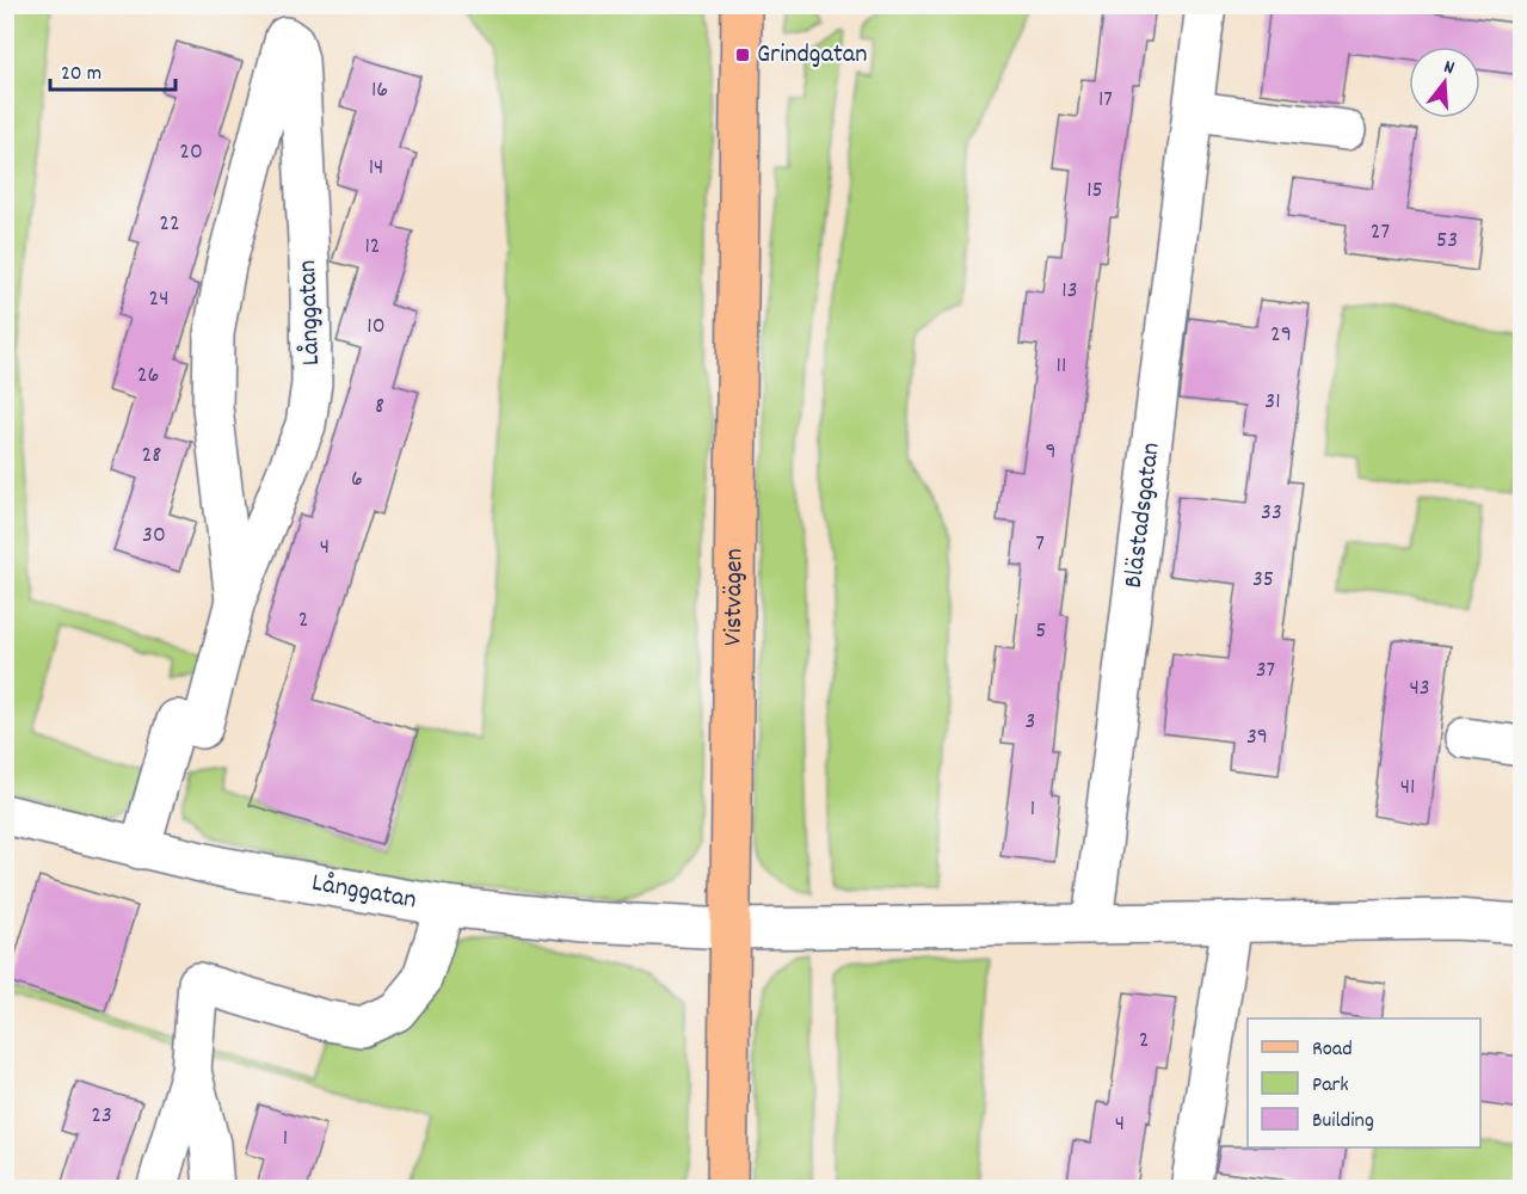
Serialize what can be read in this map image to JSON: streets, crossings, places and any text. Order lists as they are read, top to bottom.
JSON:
{
  "streets": {
    "main road": ["Vistvägen"],
    "street": ["Långgatan", "Blästadsgatan"]
  },
  "crossings": [
    ["Långgatan", "Vistvägen"]
  ],
  "places": {
    "transit": ["Grindgatan"]
  },
  "house_numbers": [
    "16",
    "17",
    "20",
    "14",
    "15",
    "22",
    "27",
    "53",
    "12",
    "13",
    "24",
    "10",
    "29",
    "11",
    "26",
    "31",
    "8",
    "9",
    "28",
    "6",
    "33",
    "30",
    "7",
    "4",
    "35",
    "2",
    "5",
    "37",
    "43",
    "3",
    "39",
    "41",
    "1",
    "2",
    "23",
    "4",
    "1"
  ],
  "legend": ["Road", "Park", "Building"],
  "scale_bar": "20 m",
  "north": "top"
}
